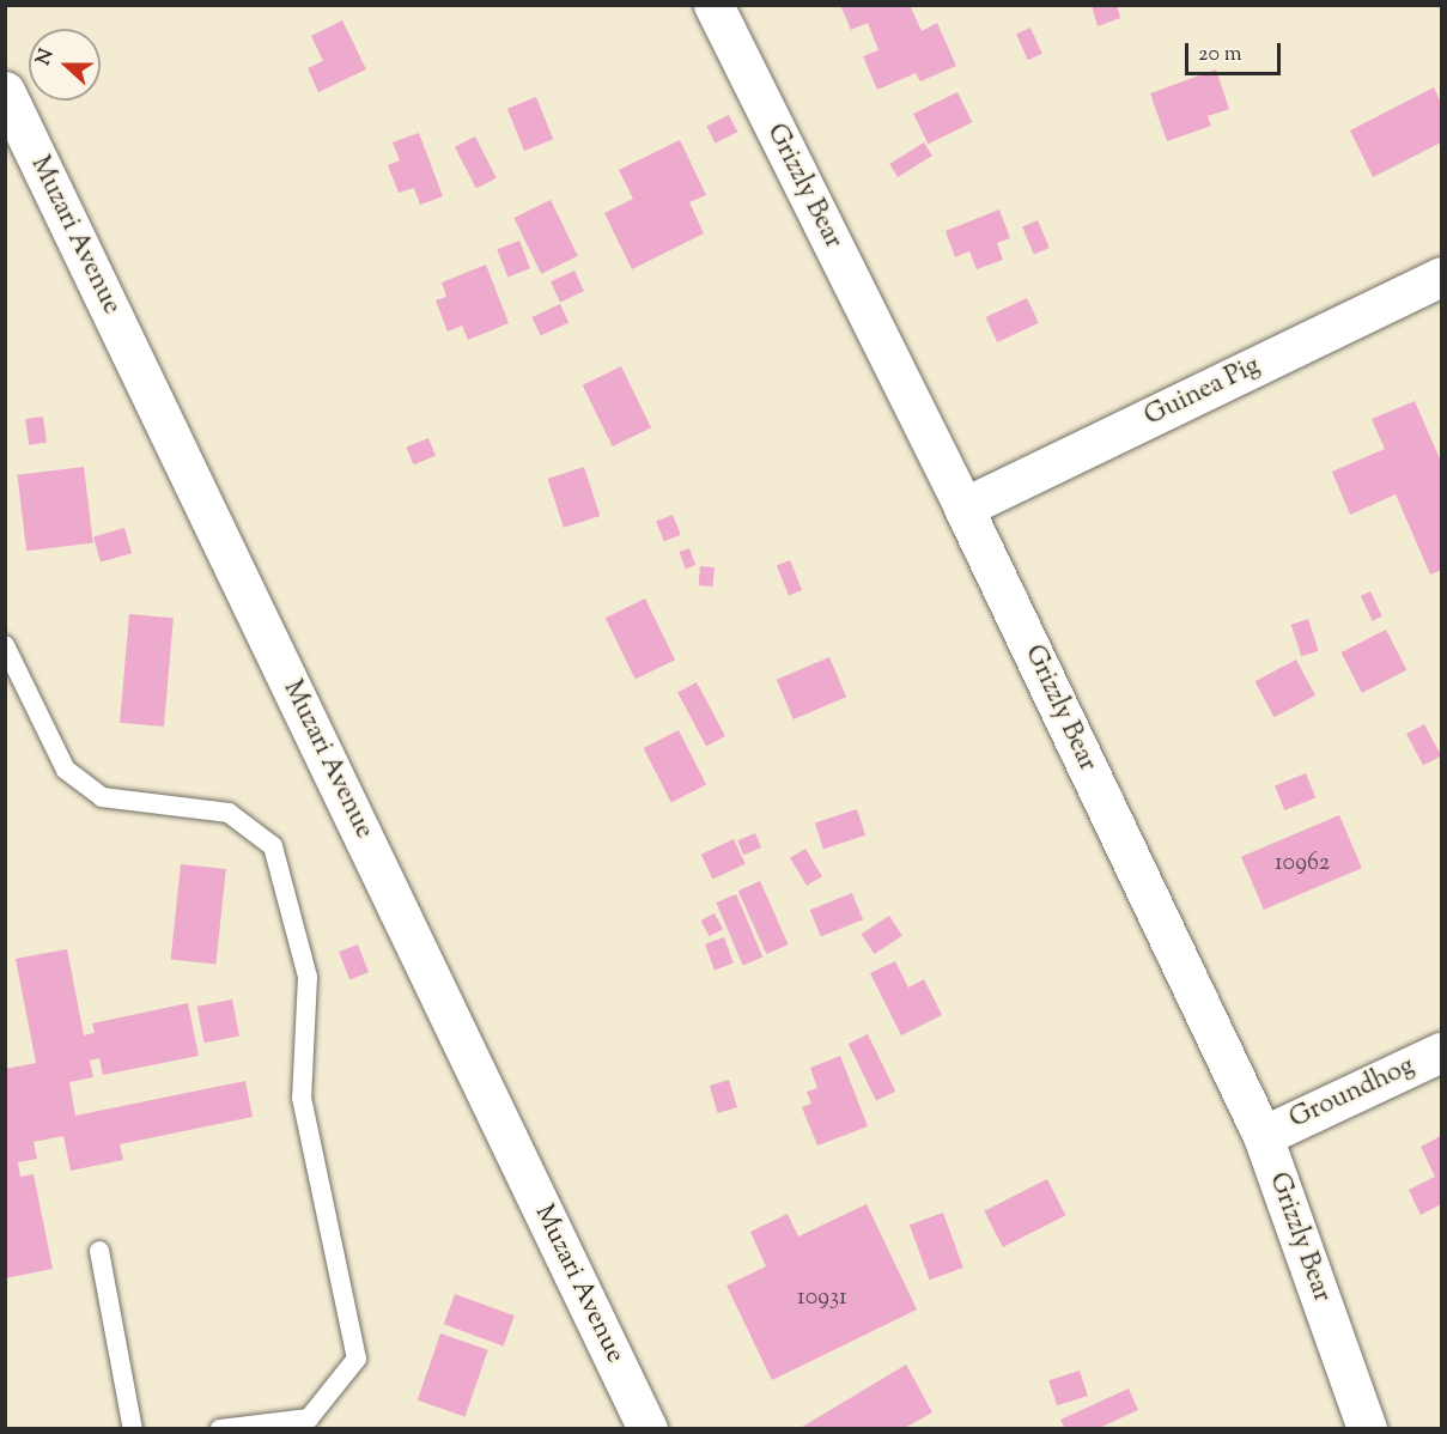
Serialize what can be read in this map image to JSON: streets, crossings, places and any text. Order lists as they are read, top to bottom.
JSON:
{
  "streets": {
    "street": [
      "Grizzly Bear",
      "Muzari Avenue",
      "Guinea Pig",
      "Groundhog"
    ]
  },
  "crossings": [
    ["Grizzly Bear", "Guinea Pig"],
    ["Grizzly Bear", "Groundhog"]
  ],
  "house_numbers": ["10962", "10931"],
  "scale_bar": "20 m",
  "north": "left"
}
